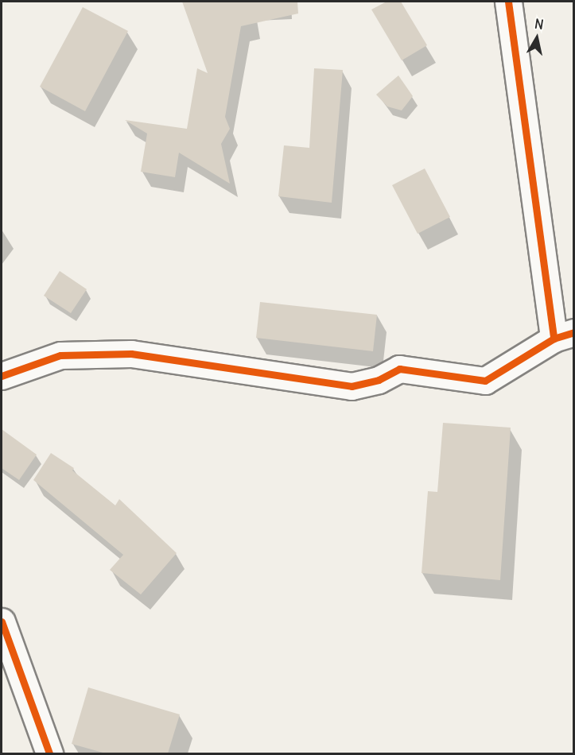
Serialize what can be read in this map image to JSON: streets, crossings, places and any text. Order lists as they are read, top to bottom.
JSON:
{
  "north": "top"
}
